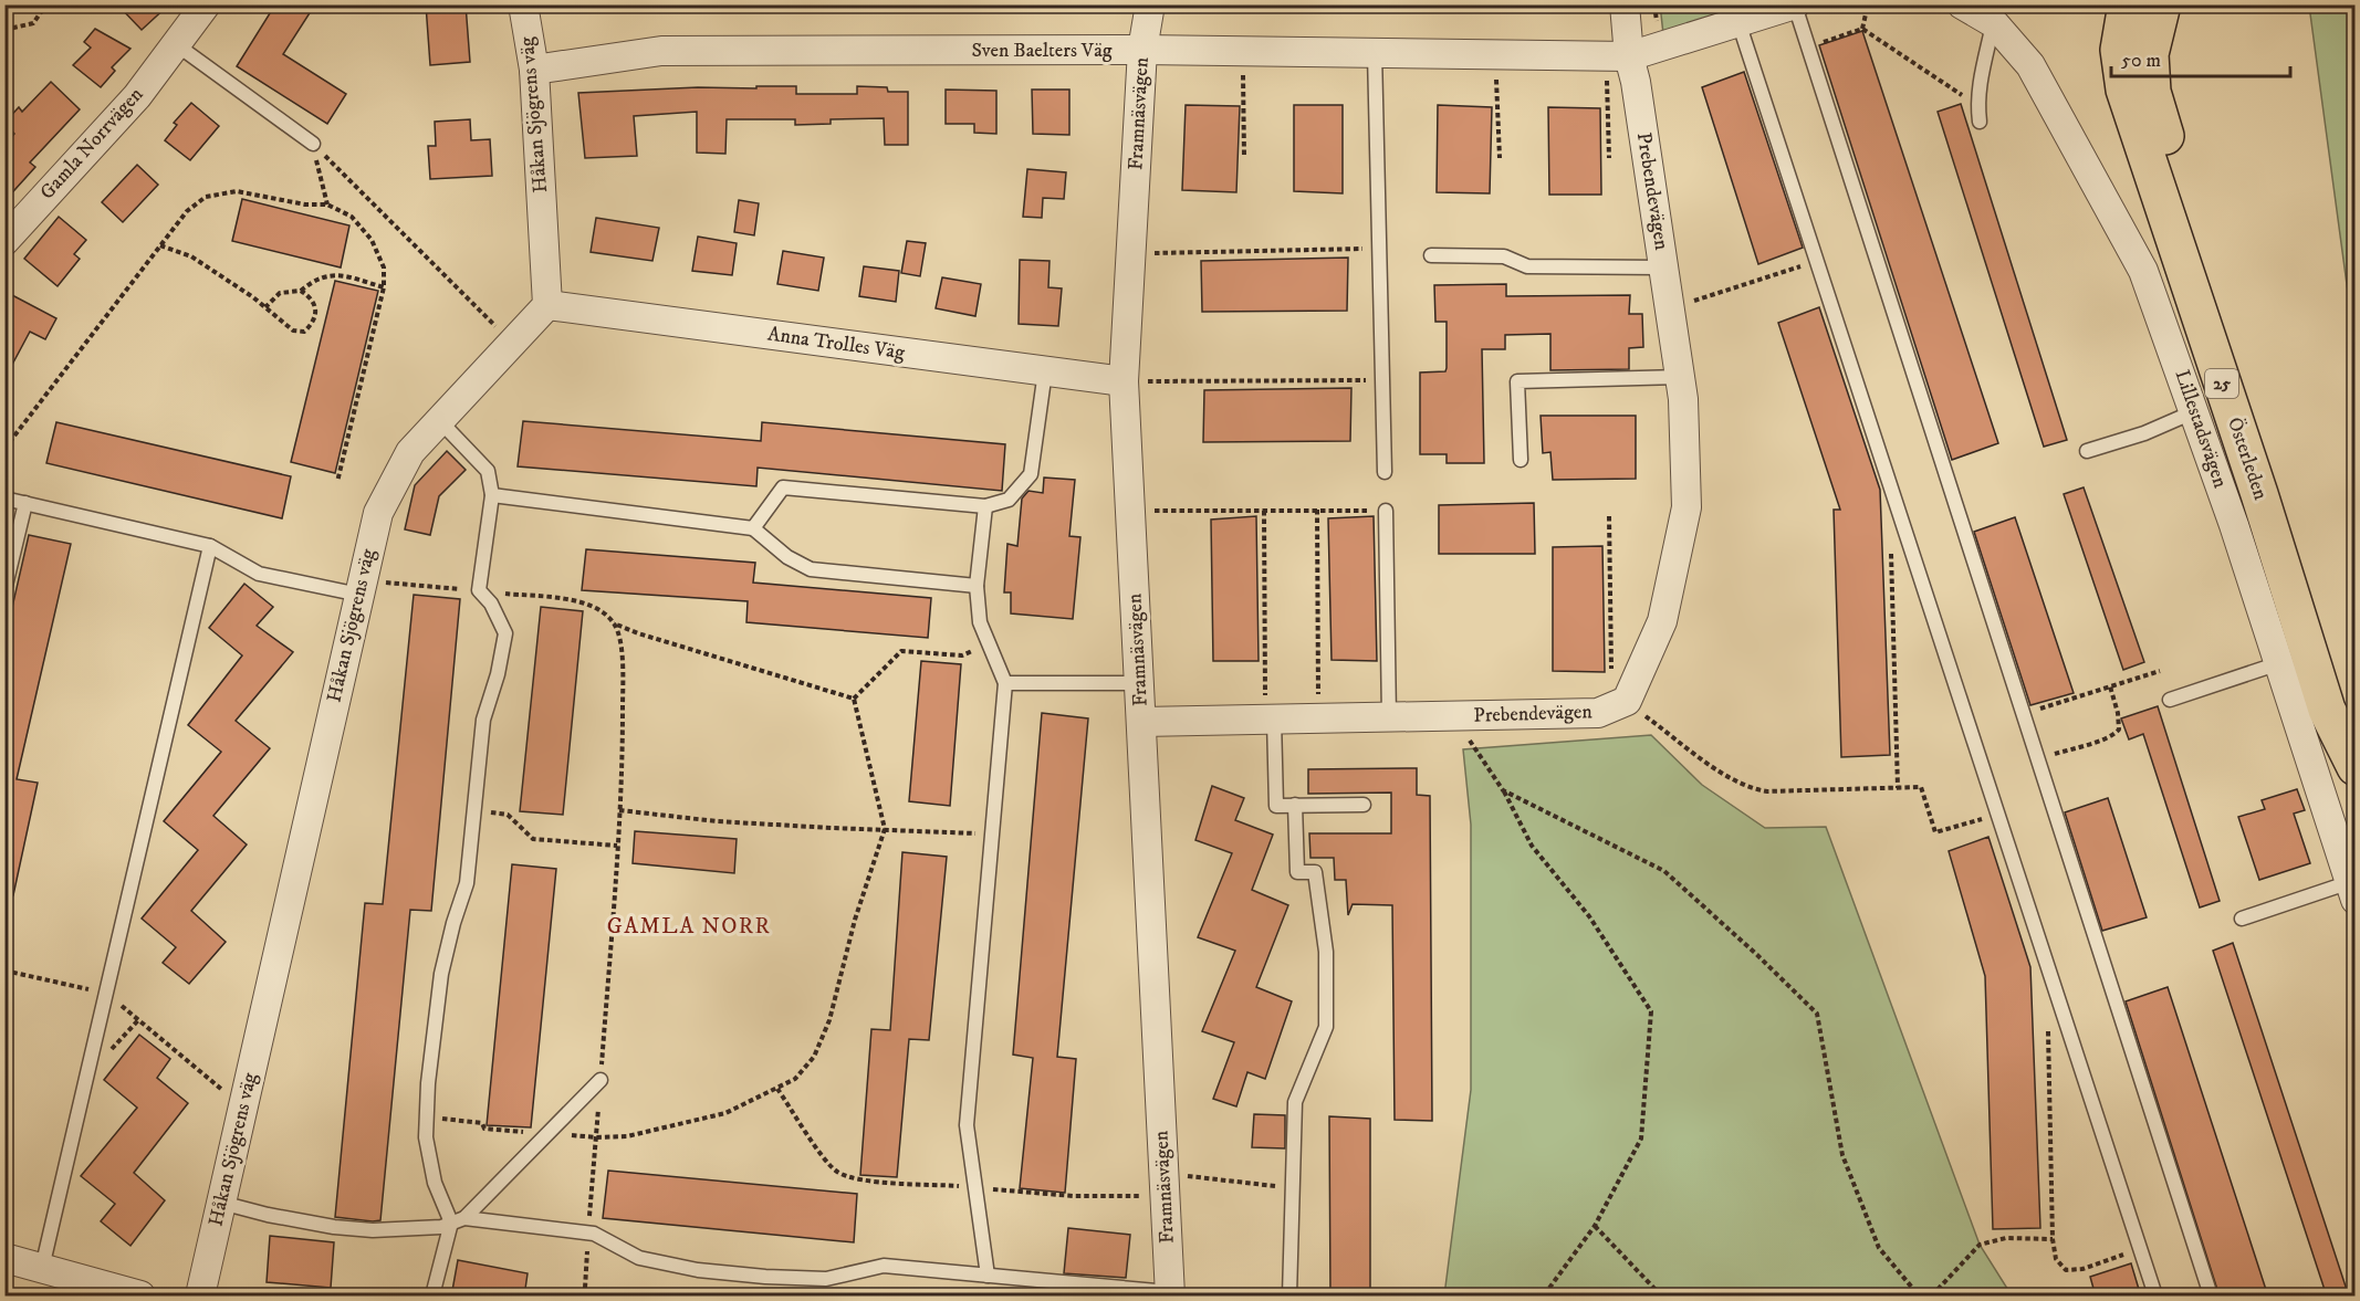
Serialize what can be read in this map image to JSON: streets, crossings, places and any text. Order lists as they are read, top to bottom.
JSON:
{
  "streets": {
    "highway": ["25", "Österleden"],
    "street": [
      "Sven Baelters Väg",
      "Framnäsvägen",
      "Håkan Sjögrens väg",
      "Gamla Norrvägen",
      "Prebendevägen",
      "Anna Trolles Väg",
      "Lillestadsvägen"
    ]
  },
  "crossings": [
    ["Sven Baelters Väg", "Framnäsvägen"],
    ["Sven Baelters Väg", "Håkan Sjögrens väg"],
    ["Sven Baelters Väg", "Prebendevägen"],
    ["Framnäsvägen", "Prebendevägen"],
    ["Framnäsvägen", "Anna Trolles Väg"],
    ["Håkan Sjögrens väg", "Anna Trolles Väg"],
    ["Lillestadsvägen", "Österleden"]
  ],
  "districts": ["GAMLA NORR"],
  "scale_bar": "50 m"
}
